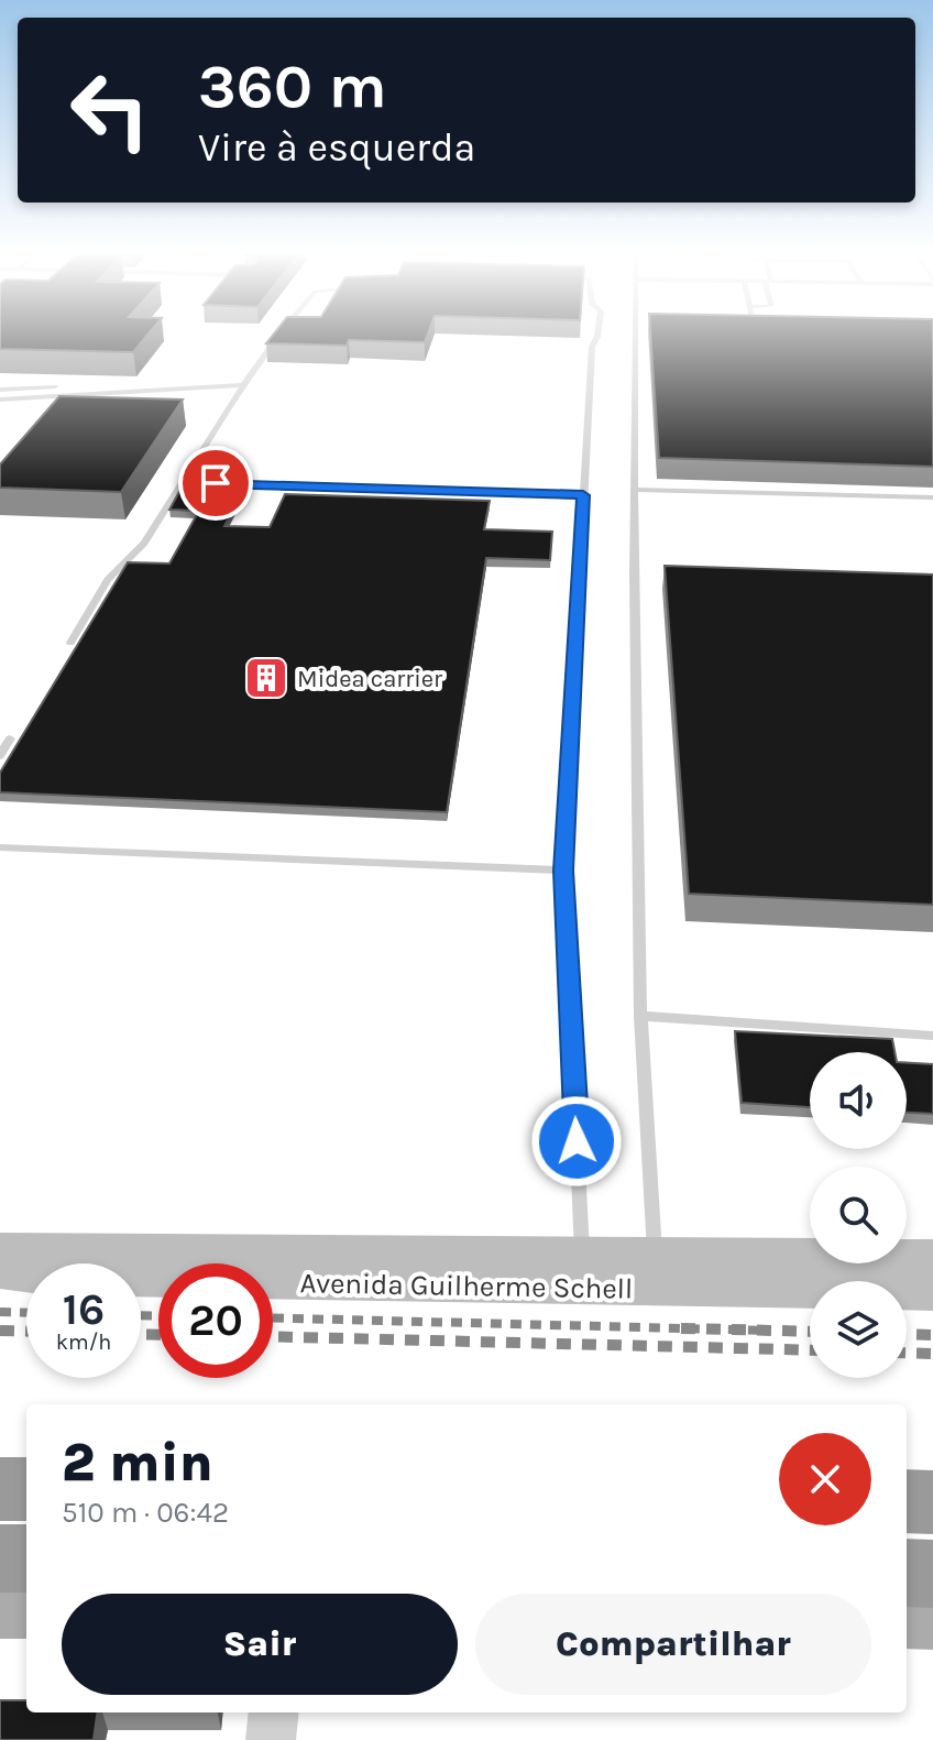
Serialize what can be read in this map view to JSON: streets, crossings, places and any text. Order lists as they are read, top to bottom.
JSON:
{
  "streets": {
    "main road": ["Avenida Guilherme Schell"]
  },
  "places": {
    "building": ["Midea carrier"]
  },
  "page": {
    "turn": ["360 m", "Vire à esquerda"],
    "speed": "16 km/h",
    "limit": "20",
    "heading": ["2 min", "510 m · 06:42"],
    "buttons": ["Sair", "Compartilhar"]
  }
}
